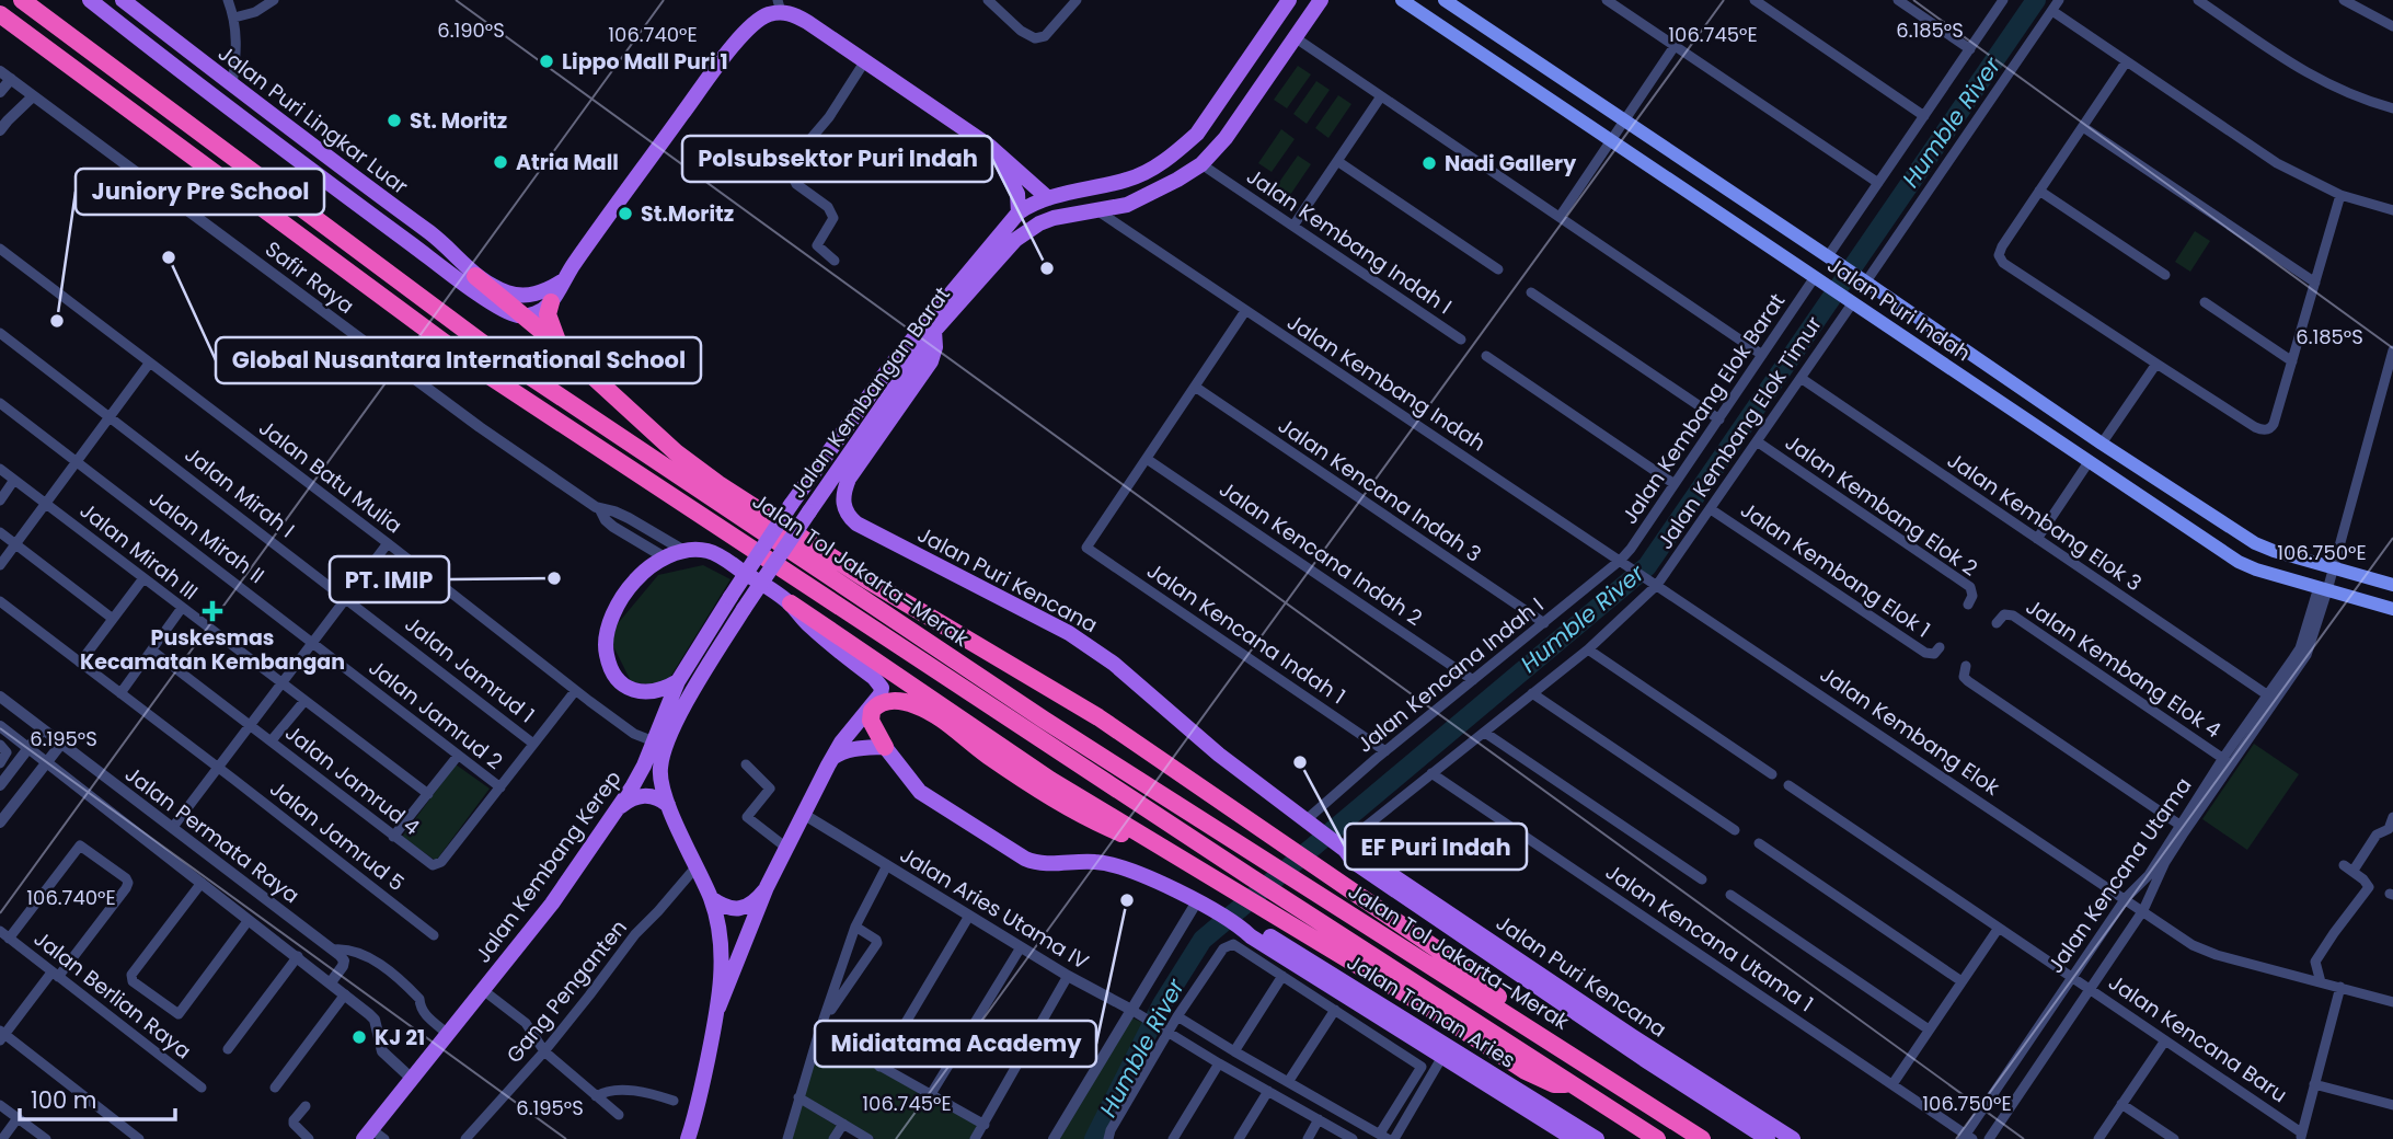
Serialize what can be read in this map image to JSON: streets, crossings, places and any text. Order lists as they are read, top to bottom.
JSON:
{
  "streets": {
    "highway": ["Jalan Tol Jakarta–Merak"],
    "main road": [
      "Jalan Puri Lingkar Luar",
      "Jalan Puri Indah",
      "Jalan Kembangan Barat",
      "Jalan Puri Kencana",
      "Jalan Kembang Kerep",
      "Jalan Taman Aries"
    ],
    "street": [
      "Jalan Kembang Indah I",
      "Safir Raya",
      "Jalan Kembang Indah",
      "Jalan Kembang Elok Barat",
      "Jalan Kembang Elok Timur",
      "Jalan Batu Mulia",
      "Jalan Kencana Indah 3",
      "Jalan Mirah I",
      "Jalan Kembang Elok 2",
      "Jalan Kembang Elok 3",
      "Jalan Mirah II",
      "Jalan Mirah III",
      "Jalan Kencana Indah 2",
      "Jalan Kembang Elok 1",
      "Jalan Kencana Indah 1",
      "Jalan Kembang Elok 4",
      "Jalan Jamrud 1",
      "Jalan Kencana Indah I",
      "Jalan Jamrud 2",
      "Jalan Kembang Elok",
      "Jalan Jamrud 4",
      "Jalan Permata Raya",
      "Jalan Jamrud 5",
      "Jalan Kencana Utama",
      "Jalan Aries Utama IV",
      "Jalan Kencana Utama 1",
      "Gang Penganten",
      "Jalan Berlian Raya",
      "Jalan Kencana Baru"
    ]
  },
  "crossings": [
    ["Jalan Kembang Indah I", "Jalan Kembangan Barat"],
    ["Jalan Puri Indah", "Jalan Kembang Elok Barat"],
    ["Jalan Puri Indah", "Jalan Kembang Elok Timur"],
    ["Jalan Kembang Indah", "Jalan Kembangan Barat"],
    ["Jalan Kembang Indah", "Jalan Kembang Elok Barat"],
    ["Jalan Kembang Indah", "Jalan Kembang Elok Timur"],
    ["Jalan Kembang Indah", "Jalan Kencana Indah I"],
    ["Jalan Kembang Indah", "Jalan Kembang Elok"],
    ["Jalan Kembangan Barat", "Jalan Puri Kencana"],
    ["Jalan Kembangan Barat", "Jalan Kembang Kerep"],
    ["Jalan Kembangan Barat", "Gang Penganten"],
    ["Jalan Kembang Elok Barat", "Jalan Kencana Indah I"],
    ["Jalan Kembang Elok Timur", "Jalan Kembang Elok 2"],
    ["Jalan Kembang Elok Timur", "Jalan Kembang Elok 3"],
    ["Jalan Kembang Elok Timur", "Jalan Kembang Elok 1"],
    ["Jalan Kembang Elok Timur", "Jalan Puri Kencana"],
    ["Jalan Kembang Elok Timur", "Jalan Kembang Elok"],
    ["Jalan Kembang Elok Timur", "Jalan Kencana Utama 1"],
    ["Jalan Batu Mulia", "Jalan Kembang Kerep"],
    ["Jalan Kencana Indah 3", "Jalan Kencana Indah I"],
    ["Jalan Mirah I", "Jalan Jamrud 1"],
    ["Jalan Mirah II", "Jalan Jamrud 2"],
    ["Jalan Kencana Indah 2", "Jalan Kencana Indah 1"],
    ["Jalan Kencana Indah 2", "Jalan Kencana Indah I"],
    ["Jalan Puri Kencana", "Jalan Kencana Indah I"],
    ["Jalan Kencana Indah 1", "Jalan Kencana Indah I"],
    ["Jalan Jamrud 2", "Jalan Jamrud 4"],
    ["Jalan Kembang Elok", "Jalan Kencana Utama"],
    ["Jalan Kencana Utama", "Jalan Kencana Utama 1"],
    ["Jalan Kencana Utama", "Jalan Kencana Baru"]
  ],
  "water": ["Humble River"],
  "places": {
    "other": [
      "Lippo Mall Puri 1",
      "St. Moritz",
      "Atria Mall",
      "Nadi Gallery",
      "St.Moritz",
      "Global Nusantara International School",
      "Polsubsektor Puri Indah",
      "Juniory Pre School",
      "PT. IMIP",
      "EF Puri Indah",
      "Midiatama Academy",
      "KJ 21"
    ],
    "health": ["Puskesmas Kecamatan Kembangan"]
  },
  "scale_bar": "100 m",
  "coordinates": [
    "6.190°S",
    "6.185°S",
    "106.740°E",
    "106.745°E",
    "106.750°E",
    "6.195°S"
  ]
}
